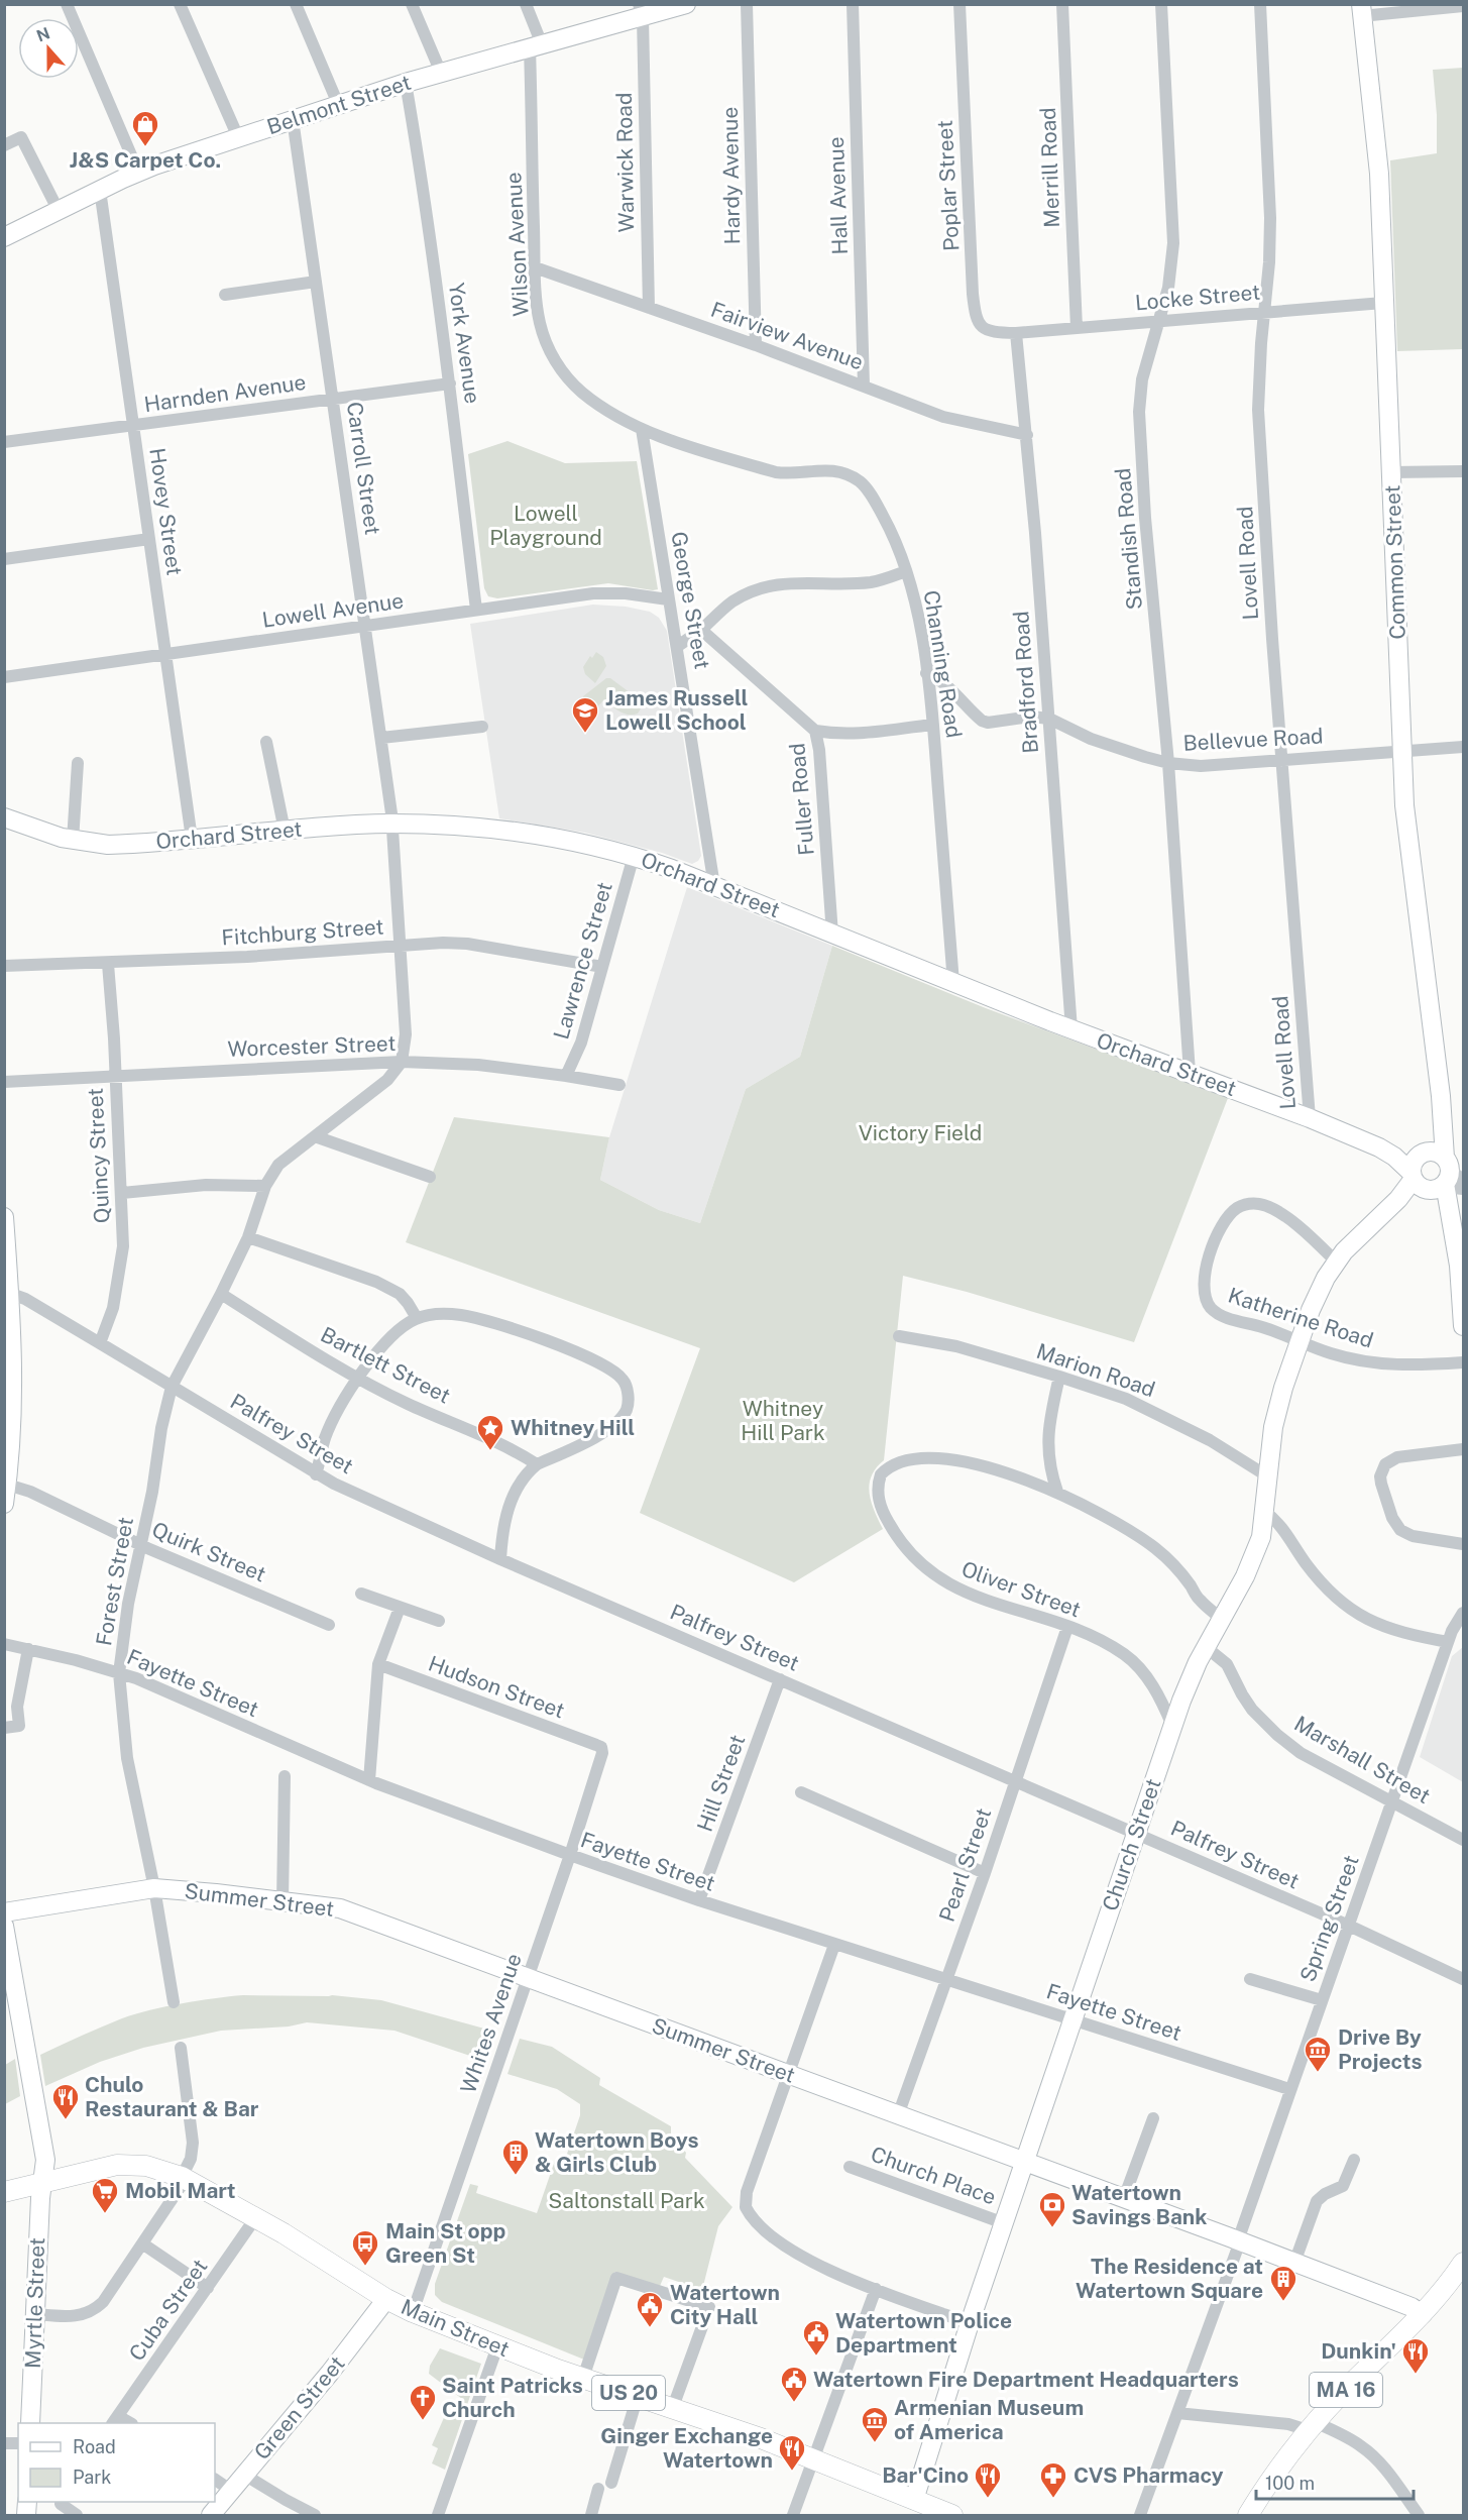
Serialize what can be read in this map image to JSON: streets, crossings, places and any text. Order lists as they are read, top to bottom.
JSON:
{
  "streets": {
    "main road": ["Main Street", "MA 16", "US 20"],
    "street": [
      "Belmont Street",
      "Warwick Road",
      "Merrill Road",
      "Hardy Avenue",
      "Poplar Street",
      "Hall Avenue",
      "Wilson Avenue",
      "Locke Street",
      "Fairview Avenue",
      "York Avenue",
      "Harnden Avenue",
      "Carroll Street",
      "Hovey Street",
      "Standish Road",
      "Common Street",
      "Lovell Road",
      "George Street",
      "Lowell Avenue",
      "Channing Road",
      "Bradford Road",
      "Bellevue Road",
      "Fuller Road",
      "Orchard Street",
      "Fitchburg Street",
      "Lawrence Street",
      "Worcester Street",
      "Quincy Street",
      "Katherine Road",
      "Bartlett Street",
      "Marion Road",
      "Palfrey Street",
      "Quirk Street",
      "Forest Street",
      "Oliver Street",
      "Fayette Street",
      "Hudson Street",
      "Marshall Street",
      "Hill Street",
      "Church Street",
      "Pearl Street",
      "Summer Street",
      "Spring Street",
      "Whites Avenue",
      "Church Place",
      "Myrtle Street",
      "Cuba Street",
      "Green Street"
    ]
  },
  "crossings": [
    ["Belmont Street", "Warwick Road"],
    ["Belmont Street", "Wilson Avenue"],
    ["Belmont Street", "York Avenue"],
    ["Belmont Street", "Carroll Street"],
    ["Belmont Street", "Hovey Street"],
    ["Warwick Road", "Fairview Avenue"],
    ["Merrill Road", "Locke Street"],
    ["Hardy Avenue", "Fairview Avenue"],
    ["Poplar Street", "Locke Street"],
    ["Poplar Street", "Bradford Road"],
    ["Hall Avenue", "Fairview Avenue"],
    ["Wilson Avenue", "Fairview Avenue"],
    ["Wilson Avenue", "George Street"],
    ["Wilson Avenue", "Channing Road"],
    ["Locke Street", "Standish Road"],
    ["Locke Street", "Common Street"],
    ["Locke Street", "Lovell Road"],
    ["Locke Street", "Bradford Road"],
    ["Fairview Avenue", "Bradford Road"],
    ["York Avenue", "Harnden Avenue"],
    ["York Avenue", "Lowell Avenue"],
    ["Harnden Avenue", "Carroll Street"],
    ["Harnden Avenue", "Hovey Street"],
    ["Carroll Street", "Lowell Avenue"],
    ["Carroll Street", "Orchard Street"],
    ["Carroll Street", "Fitchburg Street"],
    ["Carroll Street", "Worcester Street"],
    ["Carroll Street", "Forest Street"],
    ["Hovey Street", "Lowell Avenue"],
    ["Hovey Street", "Orchard Street"],
    ["Standish Road", "Bellevue Road"],
    ["Standish Road", "Orchard Street"],
    ["Common Street", "Bellevue Road"],
    ["Common Street", "Orchard Street"],
    ["Common Street", "Church Street"],
    ["Lovell Road", "Bellevue Road"],
    ["Lovell Road", "Orchard Street"],
    ["George Street", "Lowell Avenue"],
    ["George Street", "Channing Road"],
    ["George Street", "Orchard Street"],
    ["Channing Road", "Bellevue Road"],
    ["Channing Road", "Orchard Street"],
    ["Bradford Road", "Bellevue Road"],
    ["Bradford Road", "Orchard Street"],
    ["Fuller Road", "Orchard Street"],
    ["Orchard Street", "Lawrence Street"],
    ["Orchard Street", "Church Street"],
    ["Fitchburg Street", "Lawrence Street"],
    ["Fitchburg Street", "Quincy Street"],
    ["Lawrence Street", "Worcester Street"],
    ["Worcester Street", "Quincy Street"],
    ["Worcester Street", "Forest Street"],
    ["Quincy Street", "Palfrey Street"],
    ["Katherine Road", "Church Street"],
    ["Bartlett Street", "Forest Street"],
    ["Marion Road", "Church Street"],
    ["Palfrey Street", "Forest Street"],
    ["Palfrey Street", "Hill Street"],
    ["Palfrey Street", "Church Street"],
    ["Palfrey Street", "Pearl Street"],
    ["Palfrey Street", "Spring Street"],
    ["Quirk Street", "Forest Street"],
    ["Forest Street", "Fayette Street"],
    ["Forest Street", "Summer Street"],
    ["Oliver Street", "Church Street"],
    ["Oliver Street", "Pearl Street"],
    ["Fayette Street", "Hill Street"],
    ["Fayette Street", "Church Street"],
    ["Fayette Street", "Pearl Street"],
    ["Fayette Street", "Spring Street"],
    ["Fayette Street", "Whites Avenue"],
    ["Hudson Street", "Whites Avenue"],
    ["Marshall Street", "Church Street"],
    ["Marshall Street", "Spring Street"],
    ["Church Street", "Summer Street"],
    ["Church Street", "Church Place"],
    ["Church Street", "Main Street"],
    ["Pearl Street", "Summer Street"],
    ["Summer Street", "Spring Street"],
    ["Summer Street", "Whites Avenue"],
    ["Summer Street", "MA 16"],
    ["Whites Avenue", "Main Street"],
    ["Myrtle Street", "Main Street"],
    ["Cuba Street", "Main Street"],
    ["Main Street", "Green Street"]
  ],
  "parks": [
    "Lowell Playground",
    "Victory Field",
    "Whitney Hill Park",
    "Saltonstall Park"
  ],
  "places": {
    "shop": ["J&S Carpet Co."],
    "school or university": ["James Russell Lowell School"],
    "place": ["Whitney Hill"],
    "museum": ["Drive By Projects", "Armenian Museum of America"],
    "restaurant": [
      "Chulo Restaurant & Bar",
      "Dunkin'",
      "Ginger Exchange Watertown",
      "Bar'Cino"
    ],
    "building": ["Watertown Boys & Girls Club", "The Residence at Watertown Square"],
    "supermarket": ["Mobil Mart"],
    "bank": ["Watertown Savings Bank"],
    "bus stop": ["Main St opp Green St"],
    "public building": ["Watertown City Hall", "Watertown Police Department", "Watertown Fire Department Headquarters"],
    "church": ["Saint Patricks Church"],
    "pharmacy": ["CVS Pharmacy"]
  },
  "legend": ["Road", "Park"],
  "scale_bar": "100 m",
  "north": "top"
}
